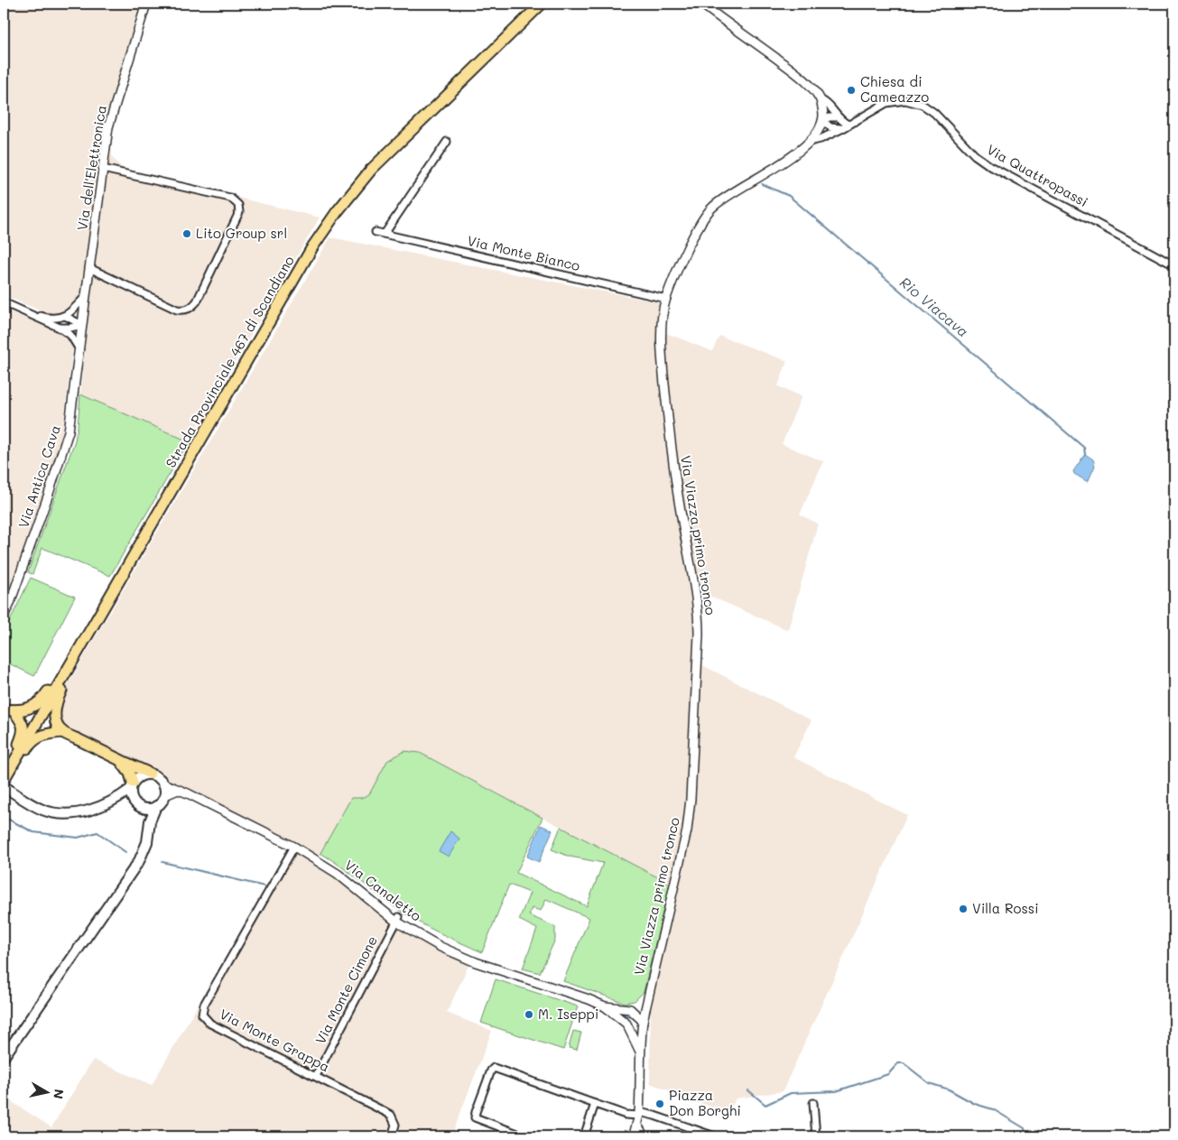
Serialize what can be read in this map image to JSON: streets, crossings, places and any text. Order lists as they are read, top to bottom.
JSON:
{
  "streets": {
    "main road": ["Strada Provinciale 467 di Scandiano"],
    "street": [
      "Via dell'Elettronica",
      "Via Quattropassi",
      "Via Monte Bianco",
      "Via Antica Cava",
      "Via Viazza primo tronco",
      "Via Canaletto",
      "Via Monte Cimone",
      "Via Monte Grappa"
    ]
  },
  "crossings": [
    ["Via dell'Elettronica", "Via Antica Cava"],
    ["Via Quattropassi", "Via Viazza primo tronco"],
    ["Via Monte Bianco", "Via Viazza primo tronco"],
    ["Via Viazza primo tronco", "Via Canaletto"],
    ["Via Canaletto", "Via Monte Cimone"],
    ["Via Canaletto", "Via Monte Grappa"],
    ["Via Monte Cimone", "Via Monte Grappa"]
  ],
  "water": ["Rio Viacava"],
  "places": [
    "Chiesa di Cameazzo",
    "Lito Group srl",
    "Villa Rossi",
    "M. Iseppi",
    "Piazza Don Borghi"
  ],
  "north": "right"
}
